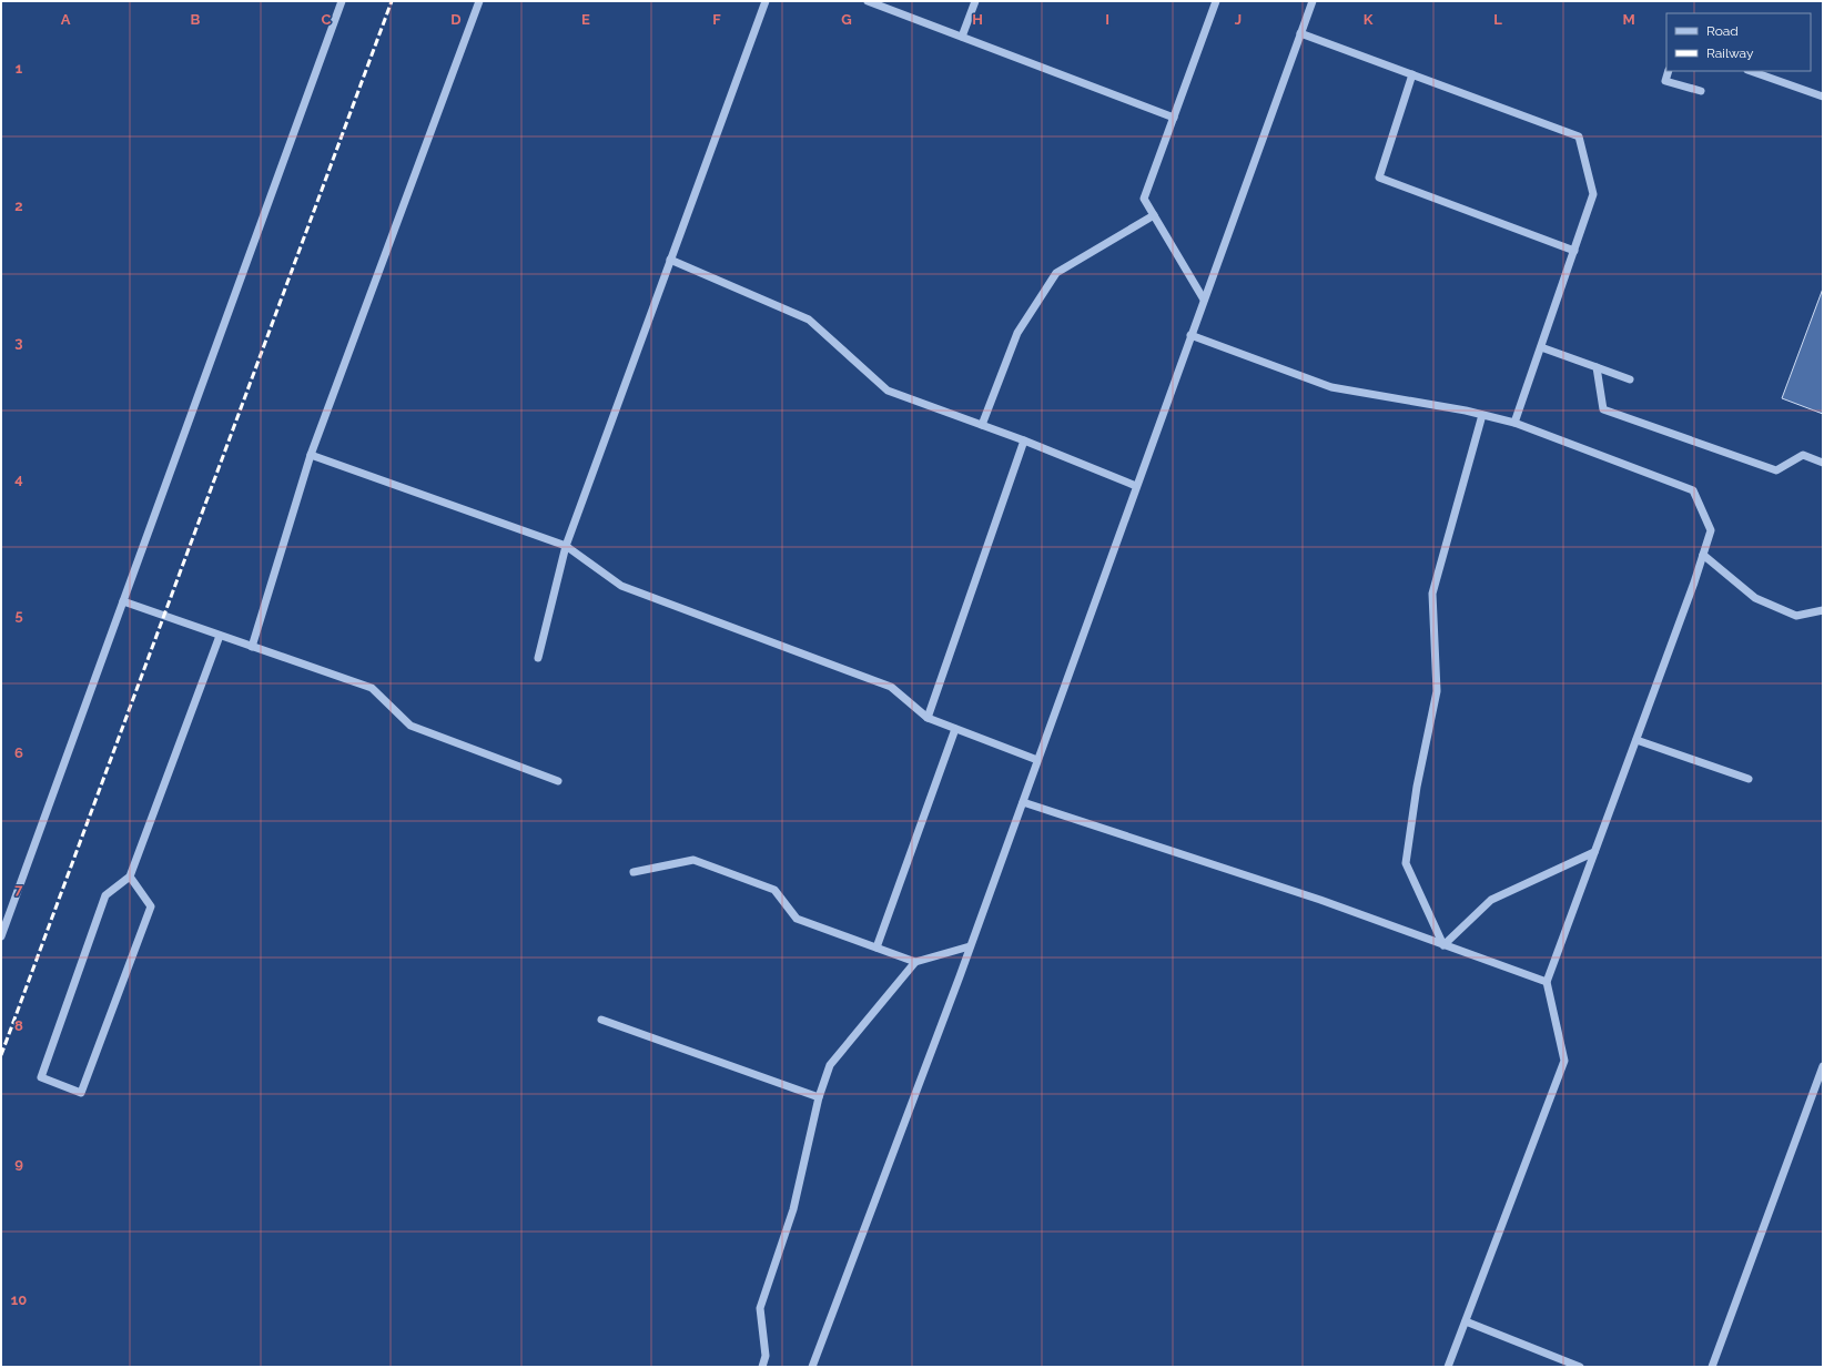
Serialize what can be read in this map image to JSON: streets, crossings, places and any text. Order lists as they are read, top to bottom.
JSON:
{
  "legend": ["Road", "Railway"],
  "grid": {
    "columns": [
      "A",
      "B",
      "C",
      "D",
      "E",
      "F",
      "G",
      "H",
      "I",
      "J",
      "K",
      "L",
      "M"
    ],
    "rows": [
      "1",
      "2",
      "3",
      "4",
      "5",
      "6",
      "7",
      "8",
      "9",
      "10"
    ]
  }
}
